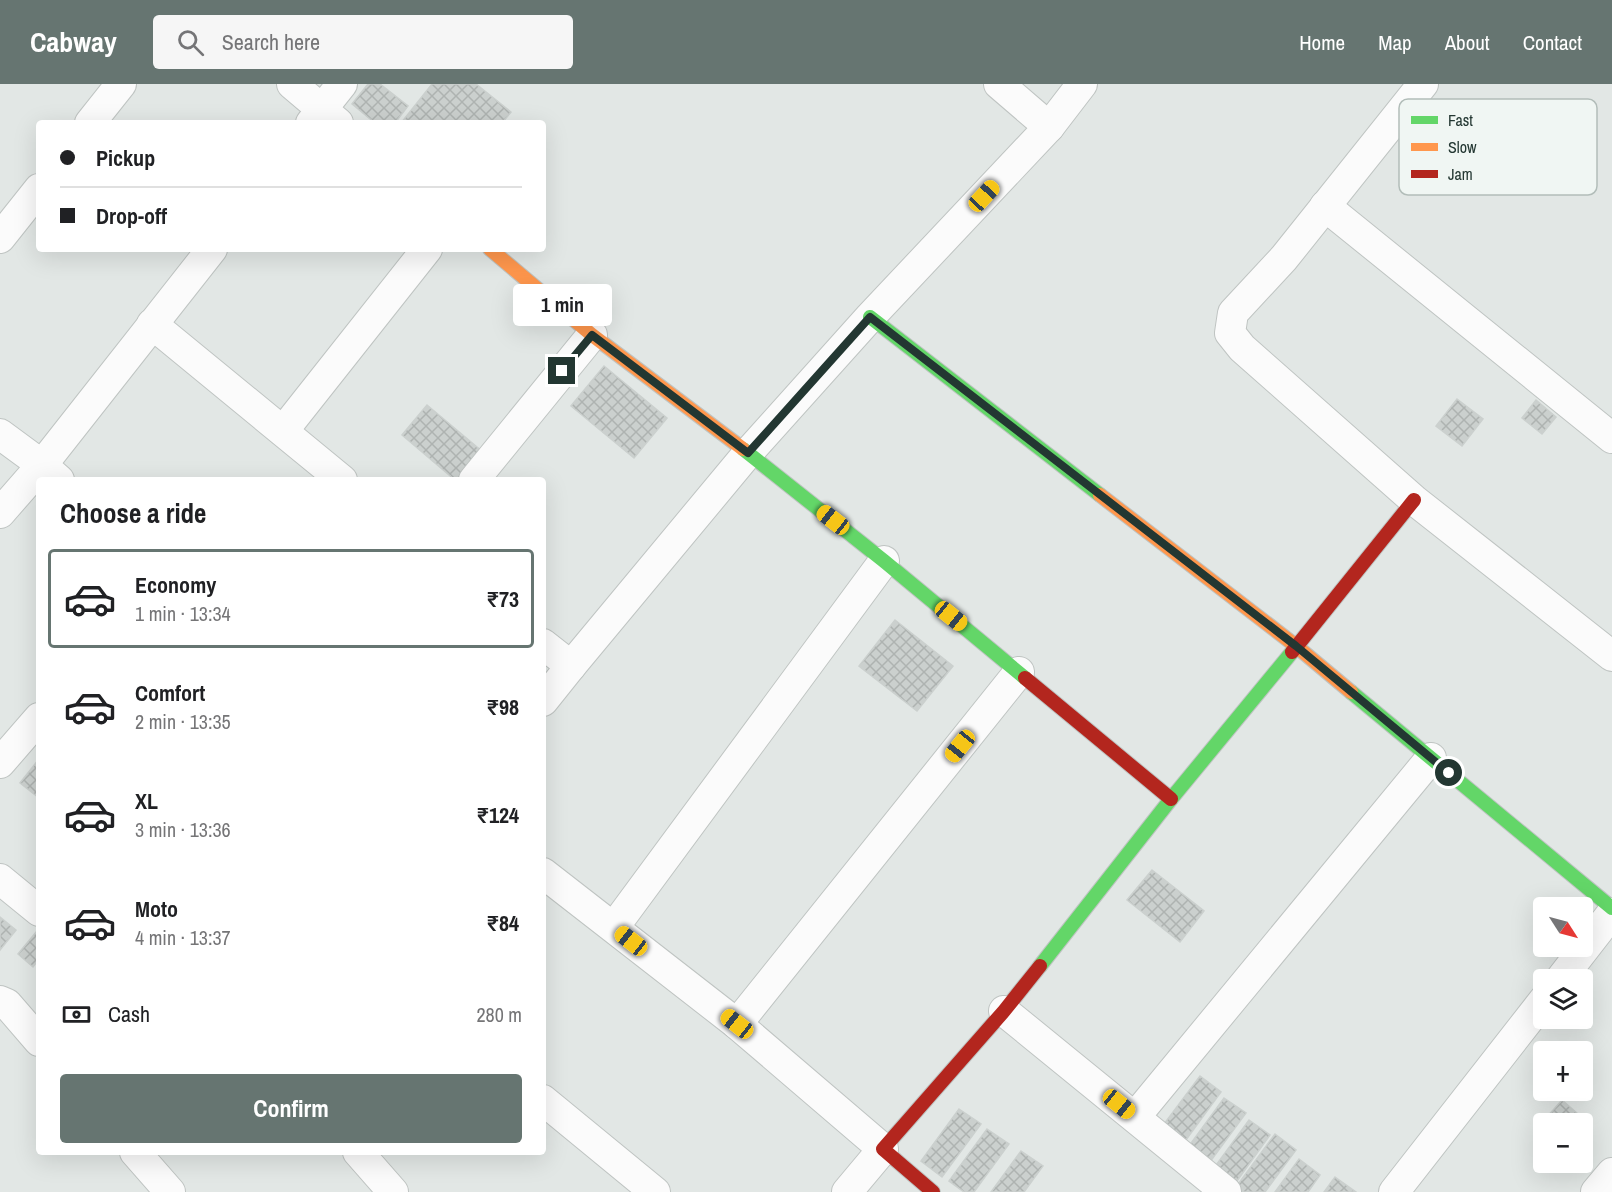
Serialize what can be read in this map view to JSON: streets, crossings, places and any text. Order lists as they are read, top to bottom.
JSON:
{
  "legend": ["Fast", "Slow", "Jam"],
  "north": "bottom right",
  "page": {
    "header": "Cabway",
    "search": "Search here",
    "nav": [
      "Home",
      "Map",
      "About",
      "Contact"
    ],
    "banner": ["Pickup", "Drop-off"],
    "bubble": "1 min",
    "heading": "Choose a ride",
    "list": [
      {
        "name": "Economy",
        "note": "1 min · 13:34",
        "value": "₹73"
      },
      {
        "name": "Comfort",
        "note": "2 min · 13:35",
        "value": "₹98"
      },
      {
        "name": "XL",
        "note": "3 min · 13:36",
        "value": "₹124"
      },
      {
        "name": "Moto",
        "note": "4 min · 13:37",
        "value": "₹84"
      }
    ],
    "map_buttons": ["+", "−"],
    "pay": ["Cash", "280 m"],
    "buttons": "Confirm"
  }
}
